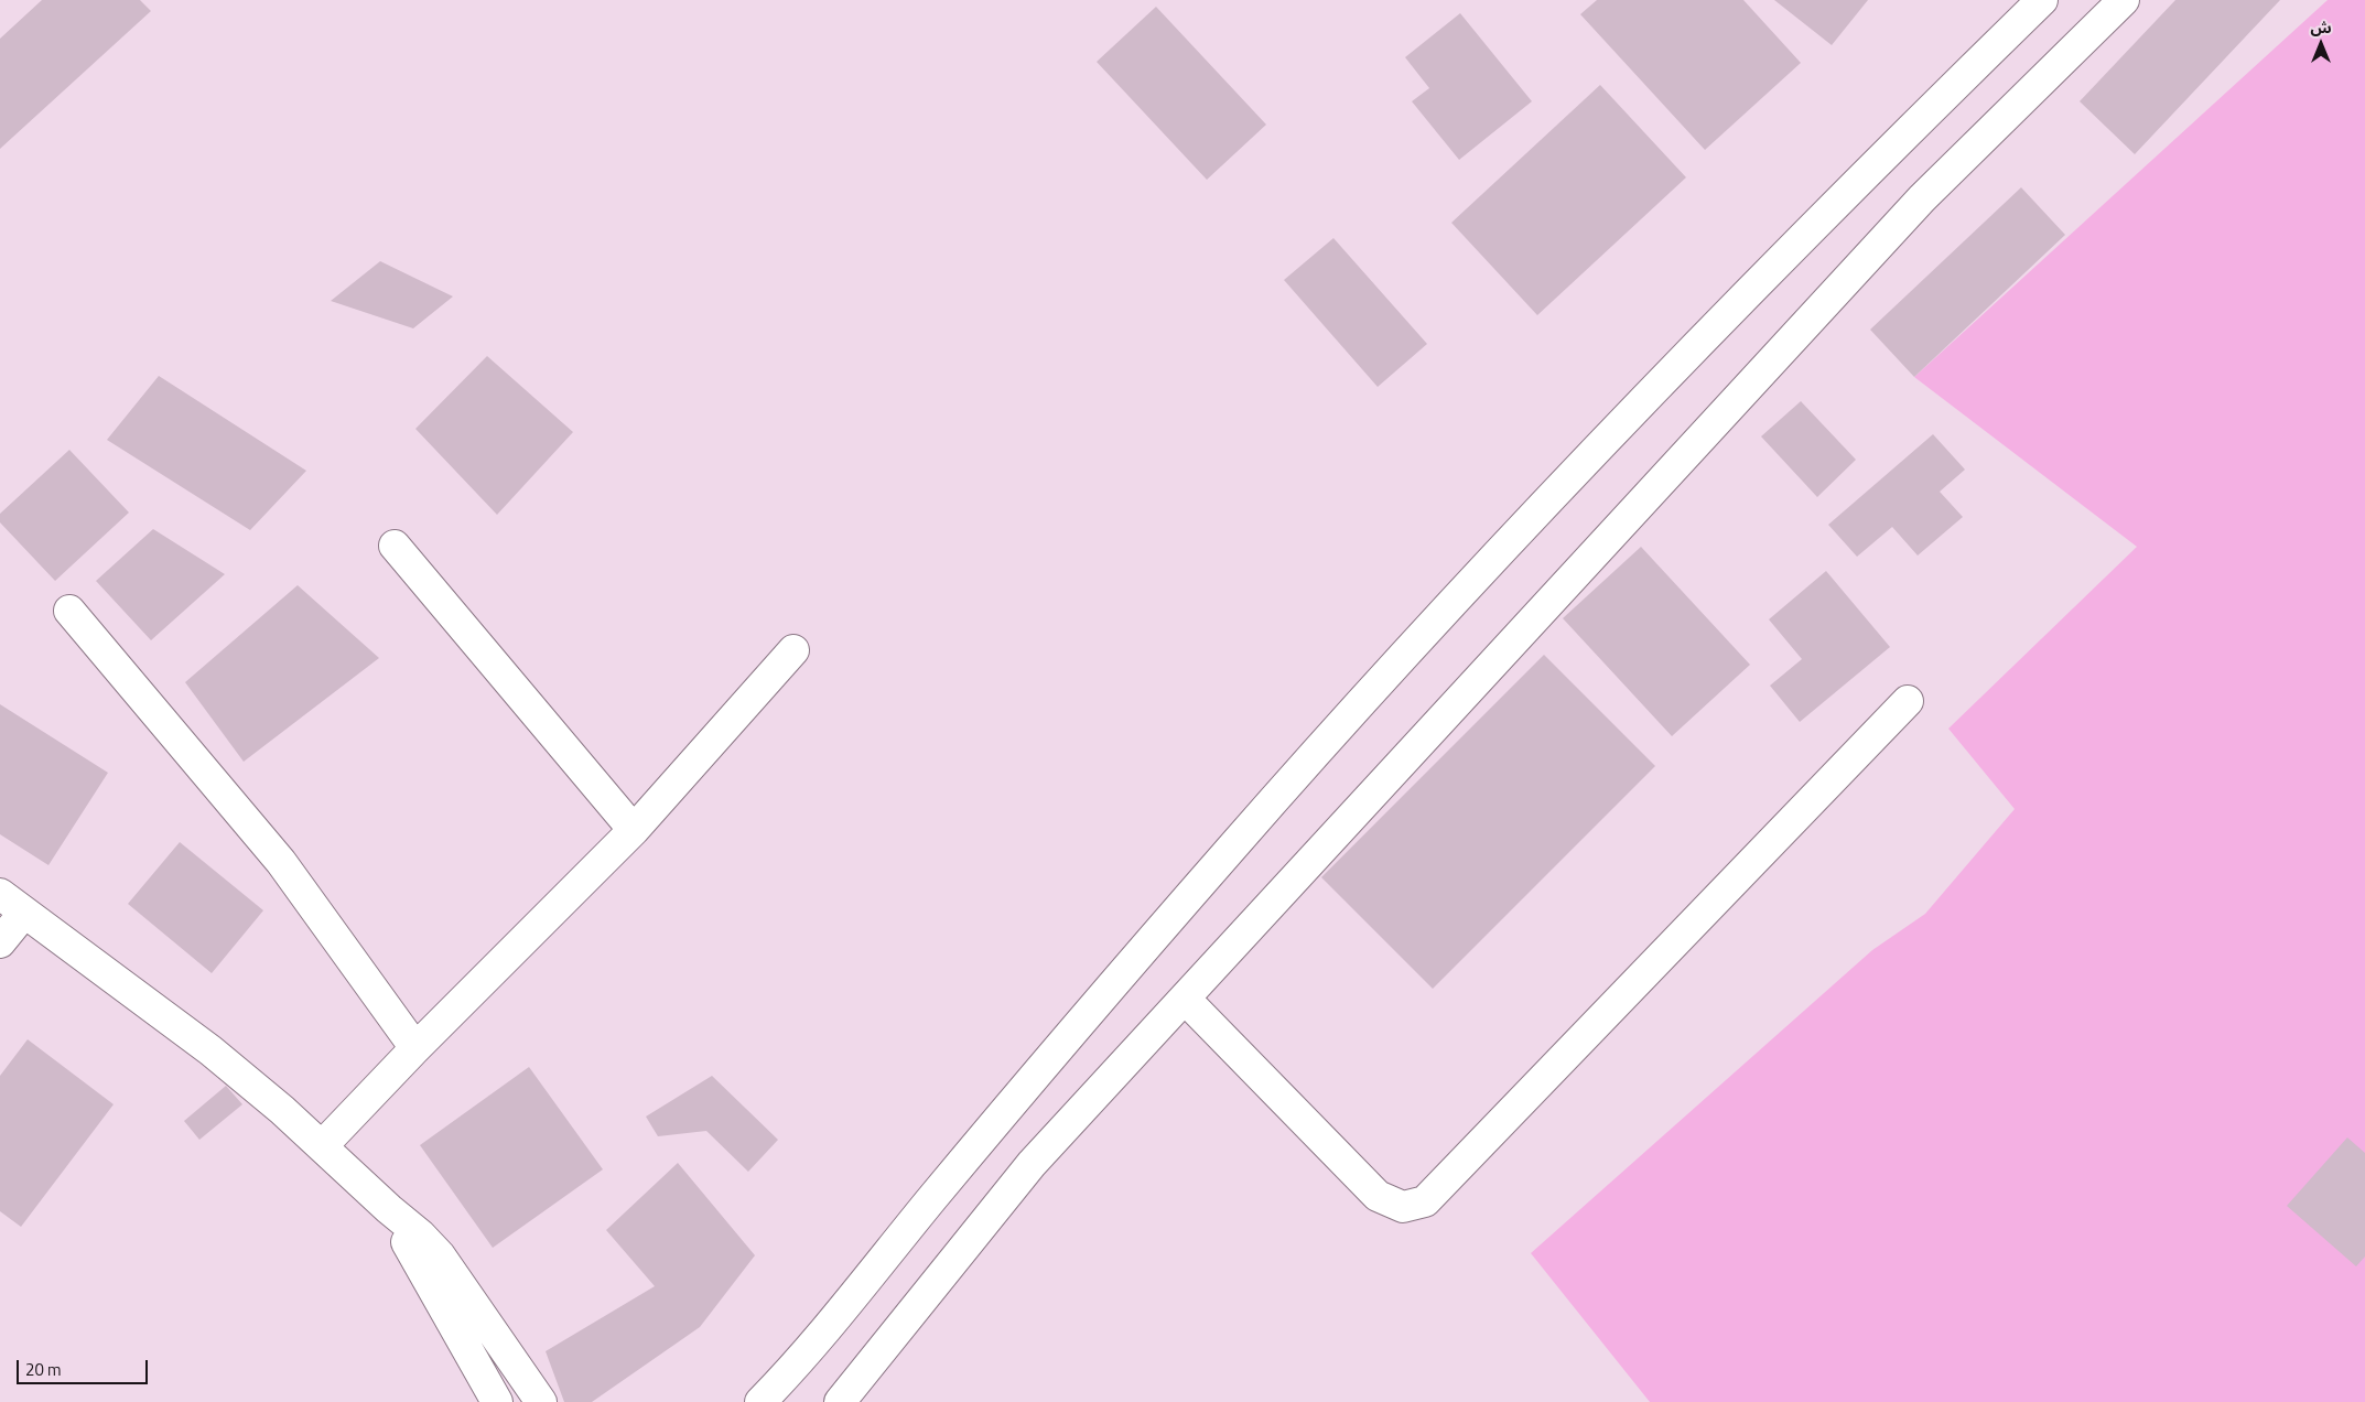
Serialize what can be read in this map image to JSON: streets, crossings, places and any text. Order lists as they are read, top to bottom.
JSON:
{
  "scale_bar": "20 m",
  "north": "top"
}
